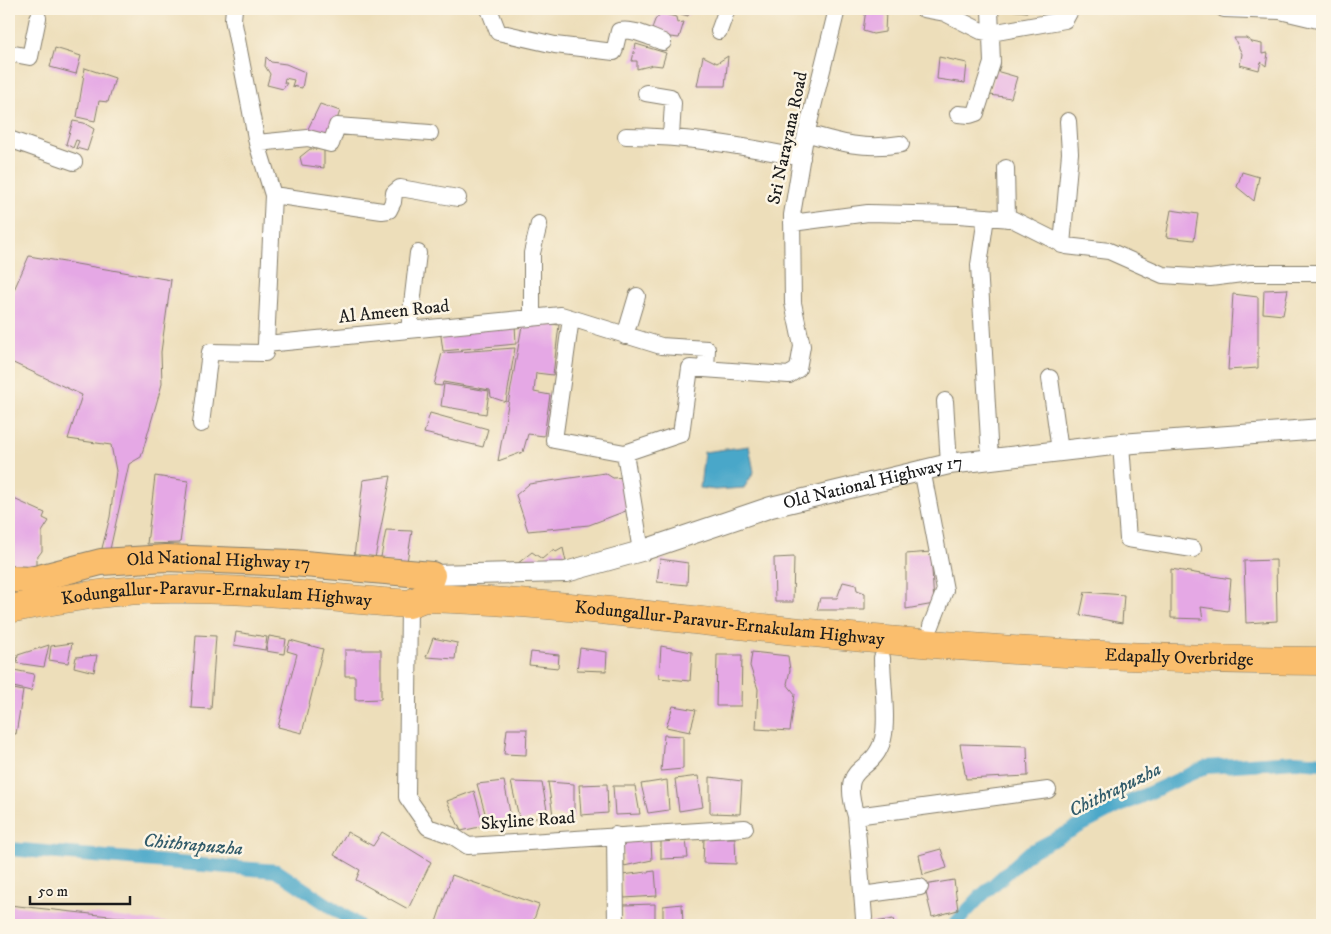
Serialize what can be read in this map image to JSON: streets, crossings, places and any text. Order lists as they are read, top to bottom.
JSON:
{
  "streets": {
    "highway": ["Kodungallur-Paravur-Ernakulam Highway", "Edapally Overbridge"],
    "street": [
      "Sri Narayana Road",
      "Al Ameen Road",
      "Old National Highway 17",
      "Skyline Road"
    ]
  },
  "crossings": [
    ["Sri Narayana Road", "Al Ameen Road"],
    ["Old National Highway 17", "Kodungallur-Paravur-Ernakulam Highway"],
    ["Old National Highway 17", "Skyline Road"],
    ["Kodungallur-Paravur-Ernakulam Highway", "Edapally Overbridge"],
    ["Kodungallur-Paravur-Ernakulam Highway", "Skyline Road"]
  ],
  "water": ["Chithrapuzha"],
  "scale_bar": "50 m"
}
